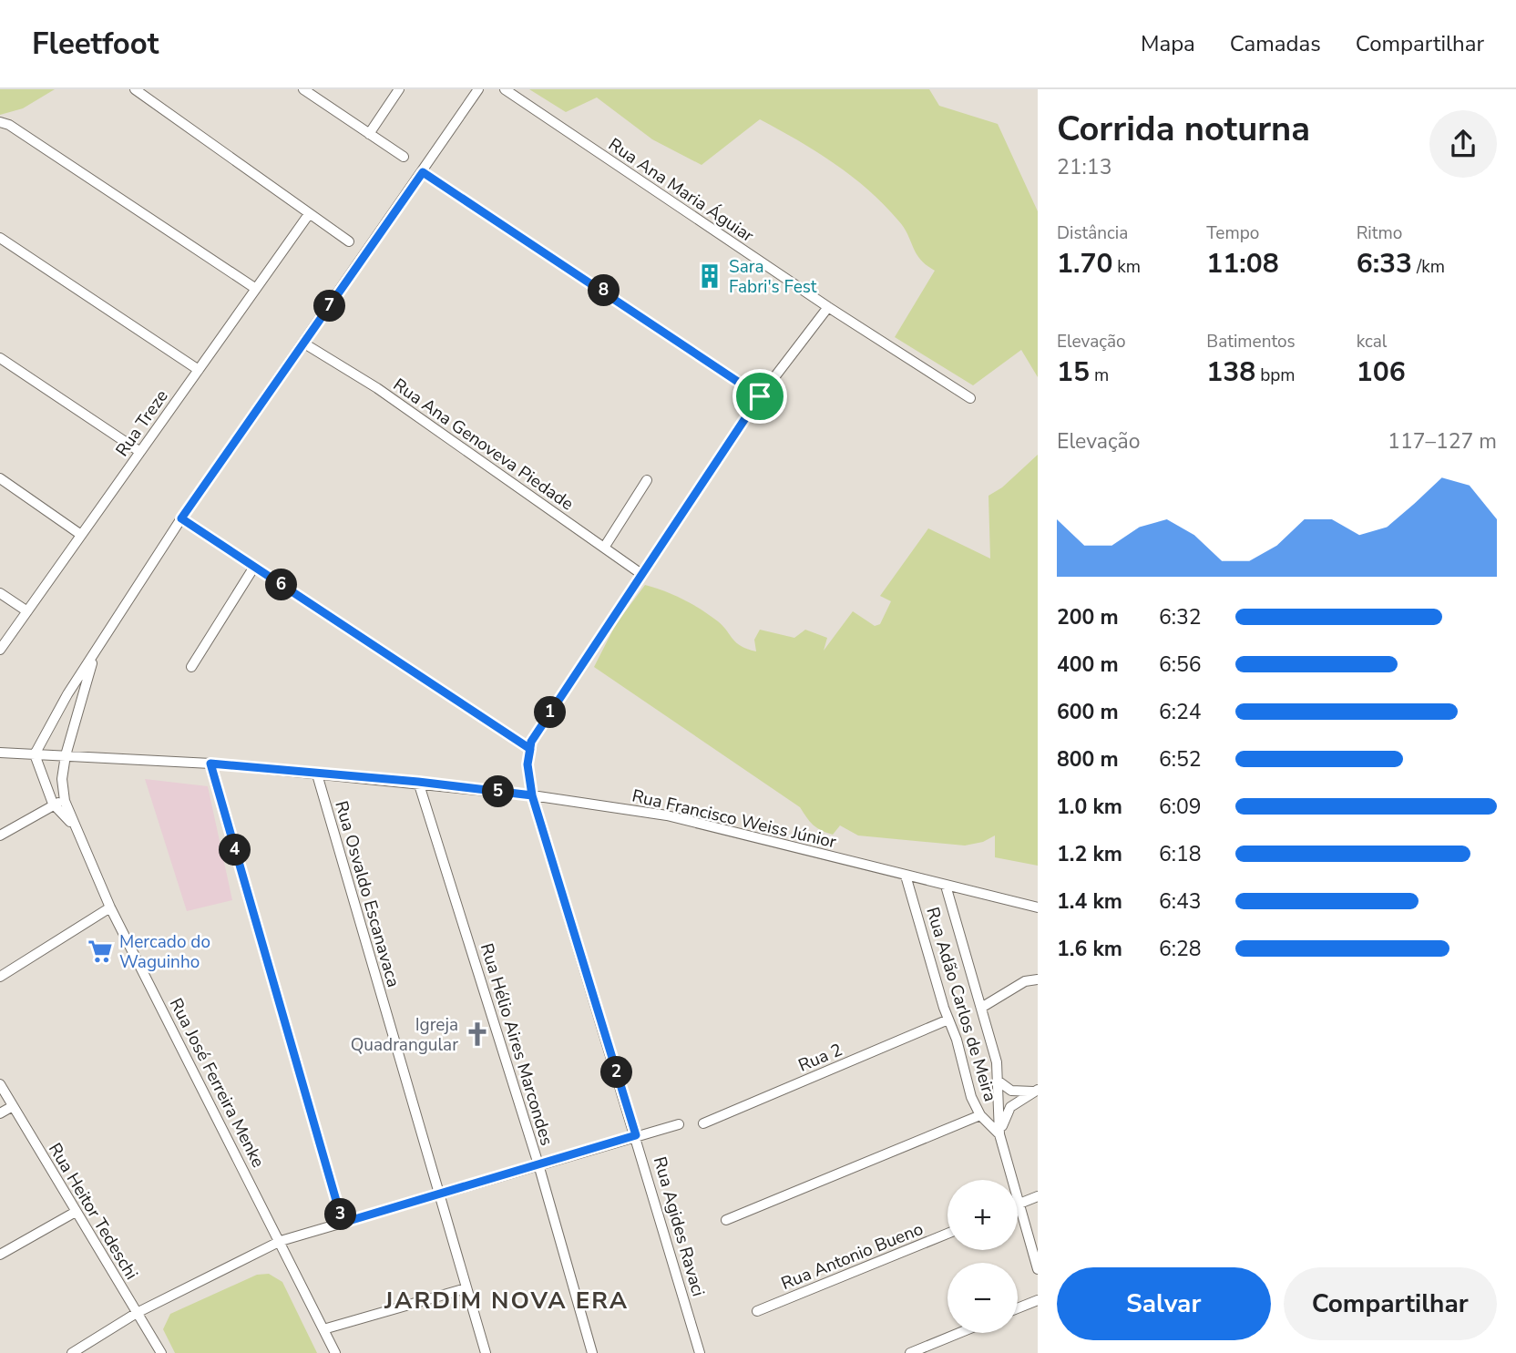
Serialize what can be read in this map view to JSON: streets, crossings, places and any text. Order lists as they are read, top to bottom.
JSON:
{
  "streets": {
    "street": [
      "Rua Ana Maria Águiar",
      "Rua Treze",
      "Rua Ana Genoveva Piedade",
      "Rua Francisco Weiss Júnior",
      "Rua Osvaldo Escanavaca",
      "Rua Adão Carlos de Meira",
      "Rua Hélio Aires Marcondes",
      "Rua 2",
      "Rua José Ferreira Menke",
      "Rua Heitor Tedeschi",
      "Rua Agides Ravaci",
      "Rua Antonio Bueno"
    ]
  },
  "crossings": [
    ["Rua Francisco Weiss Júnior", "Rua Osvaldo Escanavaca"],
    ["Rua Francisco Weiss Júnior", "Rua Adão Carlos de Meira"],
    ["Rua Francisco Weiss Júnior", "Rua Hélio Aires Marcondes"],
    ["Rua Francisco Weiss Júnior", "Rua José Ferreira Menke"],
    ["Rua Francisco Weiss Júnior", "Rua Agides Ravaci"],
    ["Rua Adão Carlos de Meira", "Rua 2"]
  ],
  "districts": ["JARDIM NOVA ERA"],
  "places": {
    "building": ["Sara Fabri's Fest"],
    "supermarket": ["Mercado do Waguinho"],
    "church": ["Igreja Quadrangular"]
  },
  "page": {
    "header": "Fleetfoot",
    "nav": ["Mapa", "Camadas", "Compartilhar"],
    "heading": ["Corrida noturna", "21:13"],
    "stats": [
      ["Distância", "1.70 km"],
      ["Tempo", "11:08"],
      ["Ritmo", "6:33 /km"],
      ["Elevação", "15 m"],
      ["Batimentos", "138 bpm"],
      ["kcal", "106"]
    ],
    "pins": [
      "8",
      "7",
      "6",
      "1",
      "5",
      "4",
      "2",
      "3"
    ],
    "chart": ["Elevação", "117–127 m"],
    "list": [
      {
        "name": "200 m",
        "note": "6:32"
      },
      {
        "name": "400 m",
        "note": "6:56"
      },
      {
        "name": "600 m",
        "note": "6:24"
      },
      {
        "name": "800 m",
        "note": "6:52"
      },
      {
        "name": "1.0 km",
        "note": "6:09"
      },
      {
        "name": "1.2 km",
        "note": "6:18"
      },
      {
        "name": "1.4 km",
        "note": "6:43"
      },
      {
        "name": "1.6 km",
        "note": "6:28"
      }
    ],
    "map_buttons": ["+", "−"],
    "buttons": ["Salvar", "Compartilhar"]
  }
}
